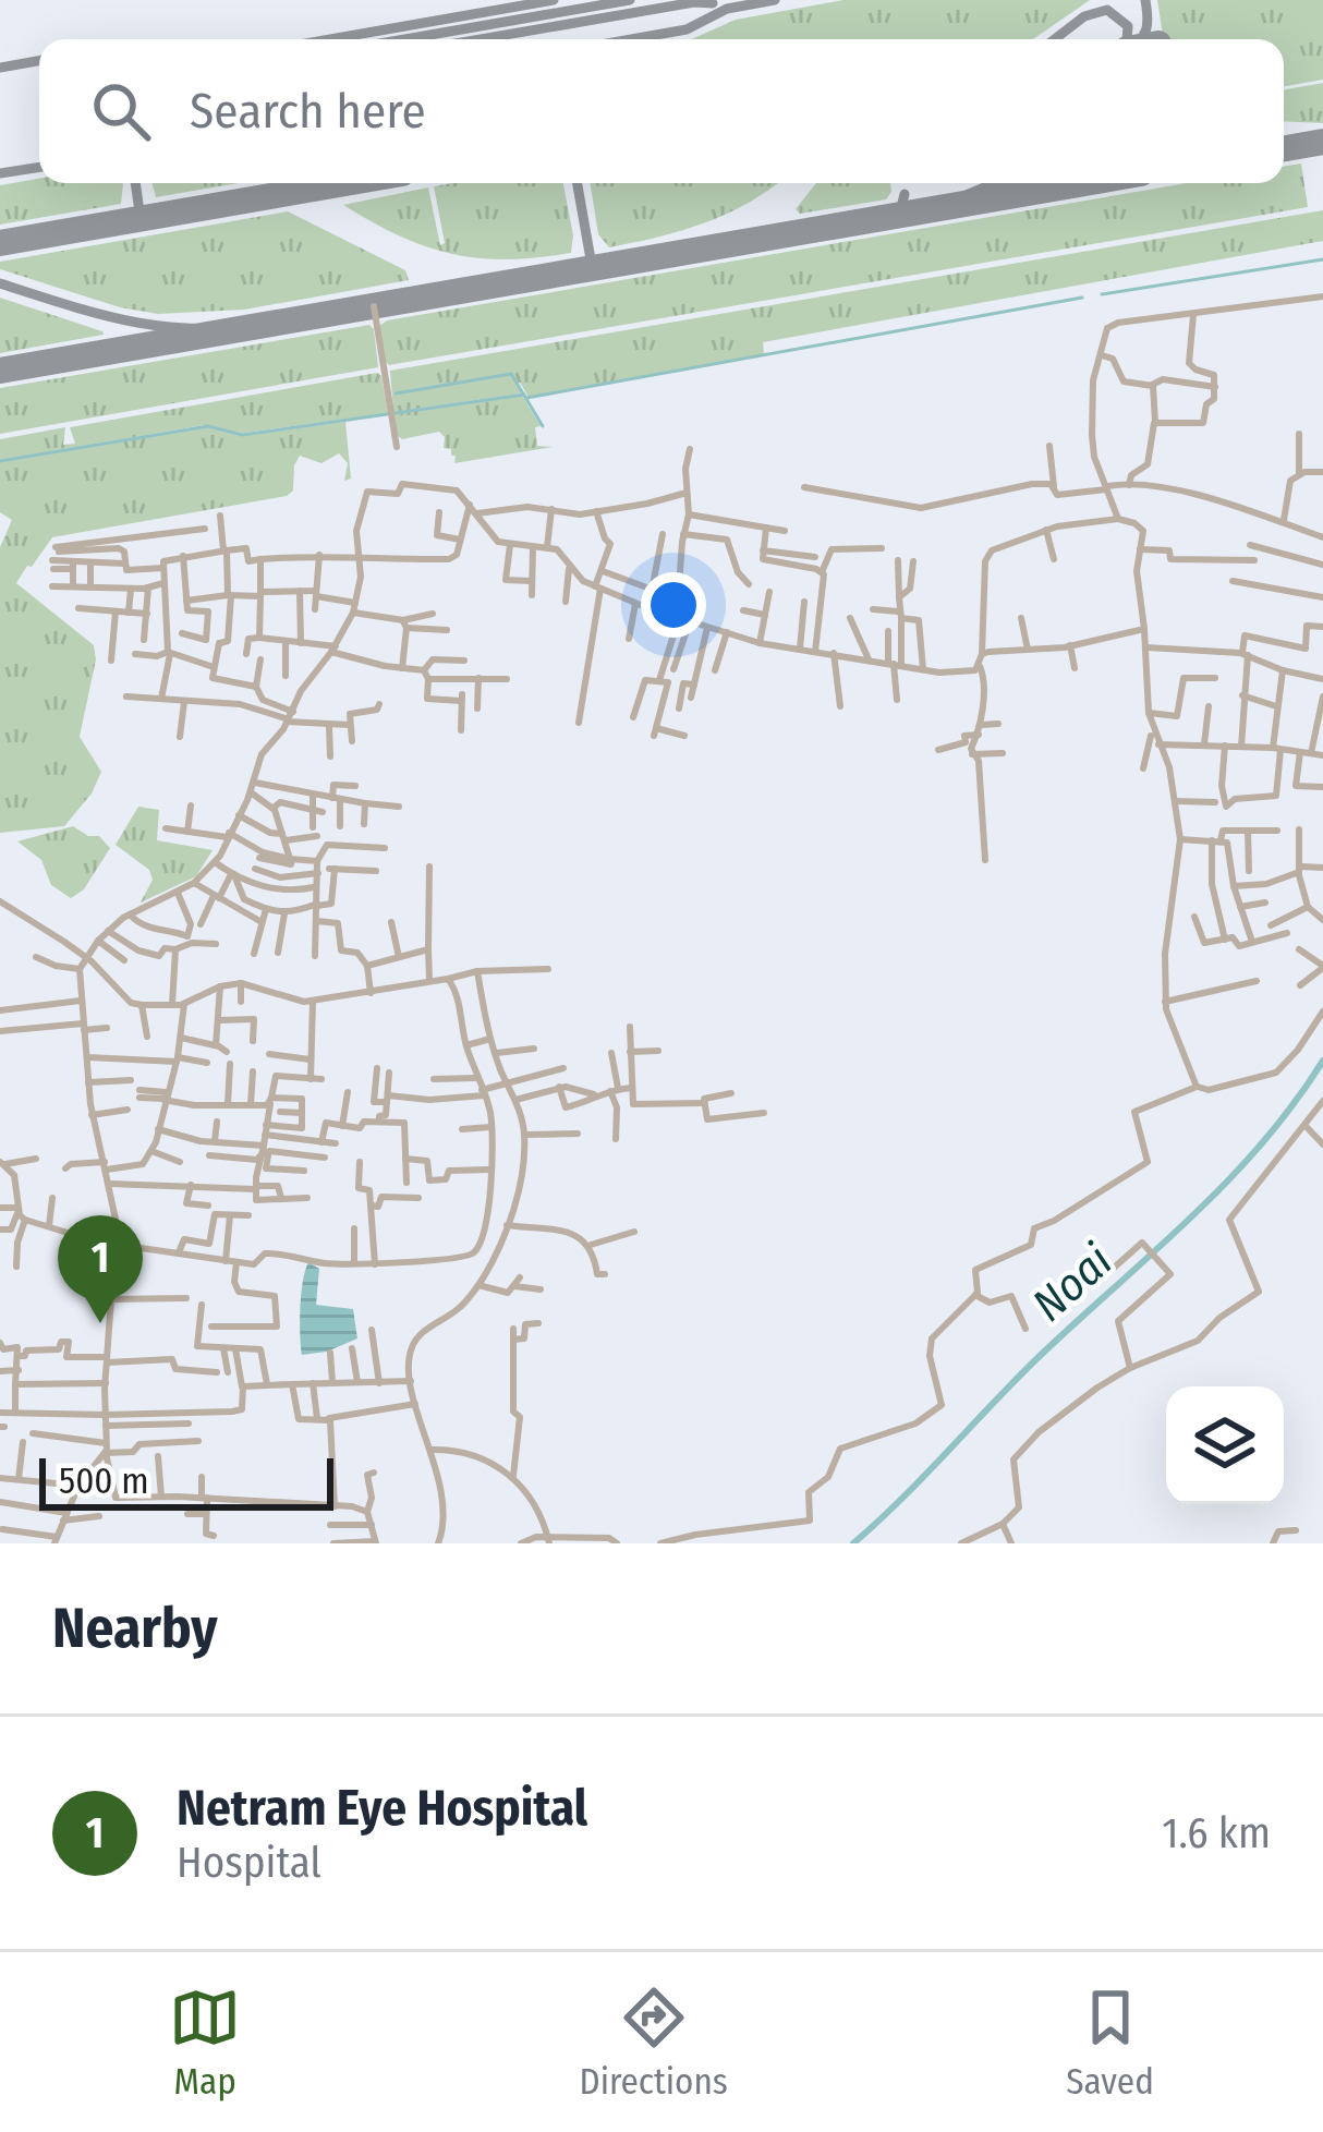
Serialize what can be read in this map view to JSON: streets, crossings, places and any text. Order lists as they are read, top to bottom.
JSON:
{
  "water": ["Noai"],
  "scale_bar": "500 m",
  "page": {
    "search": "Search here",
    "pins": "1",
    "scale": "500 m",
    "heading": "Nearby",
    "list": [
      {
        "mark": "1",
        "name": "Netram Eye Hospital",
        "note": "Hospital",
        "value": "1.6 km"
      }
    ],
    "nav": ["Map", "Directions", "Saved"]
  }
}
